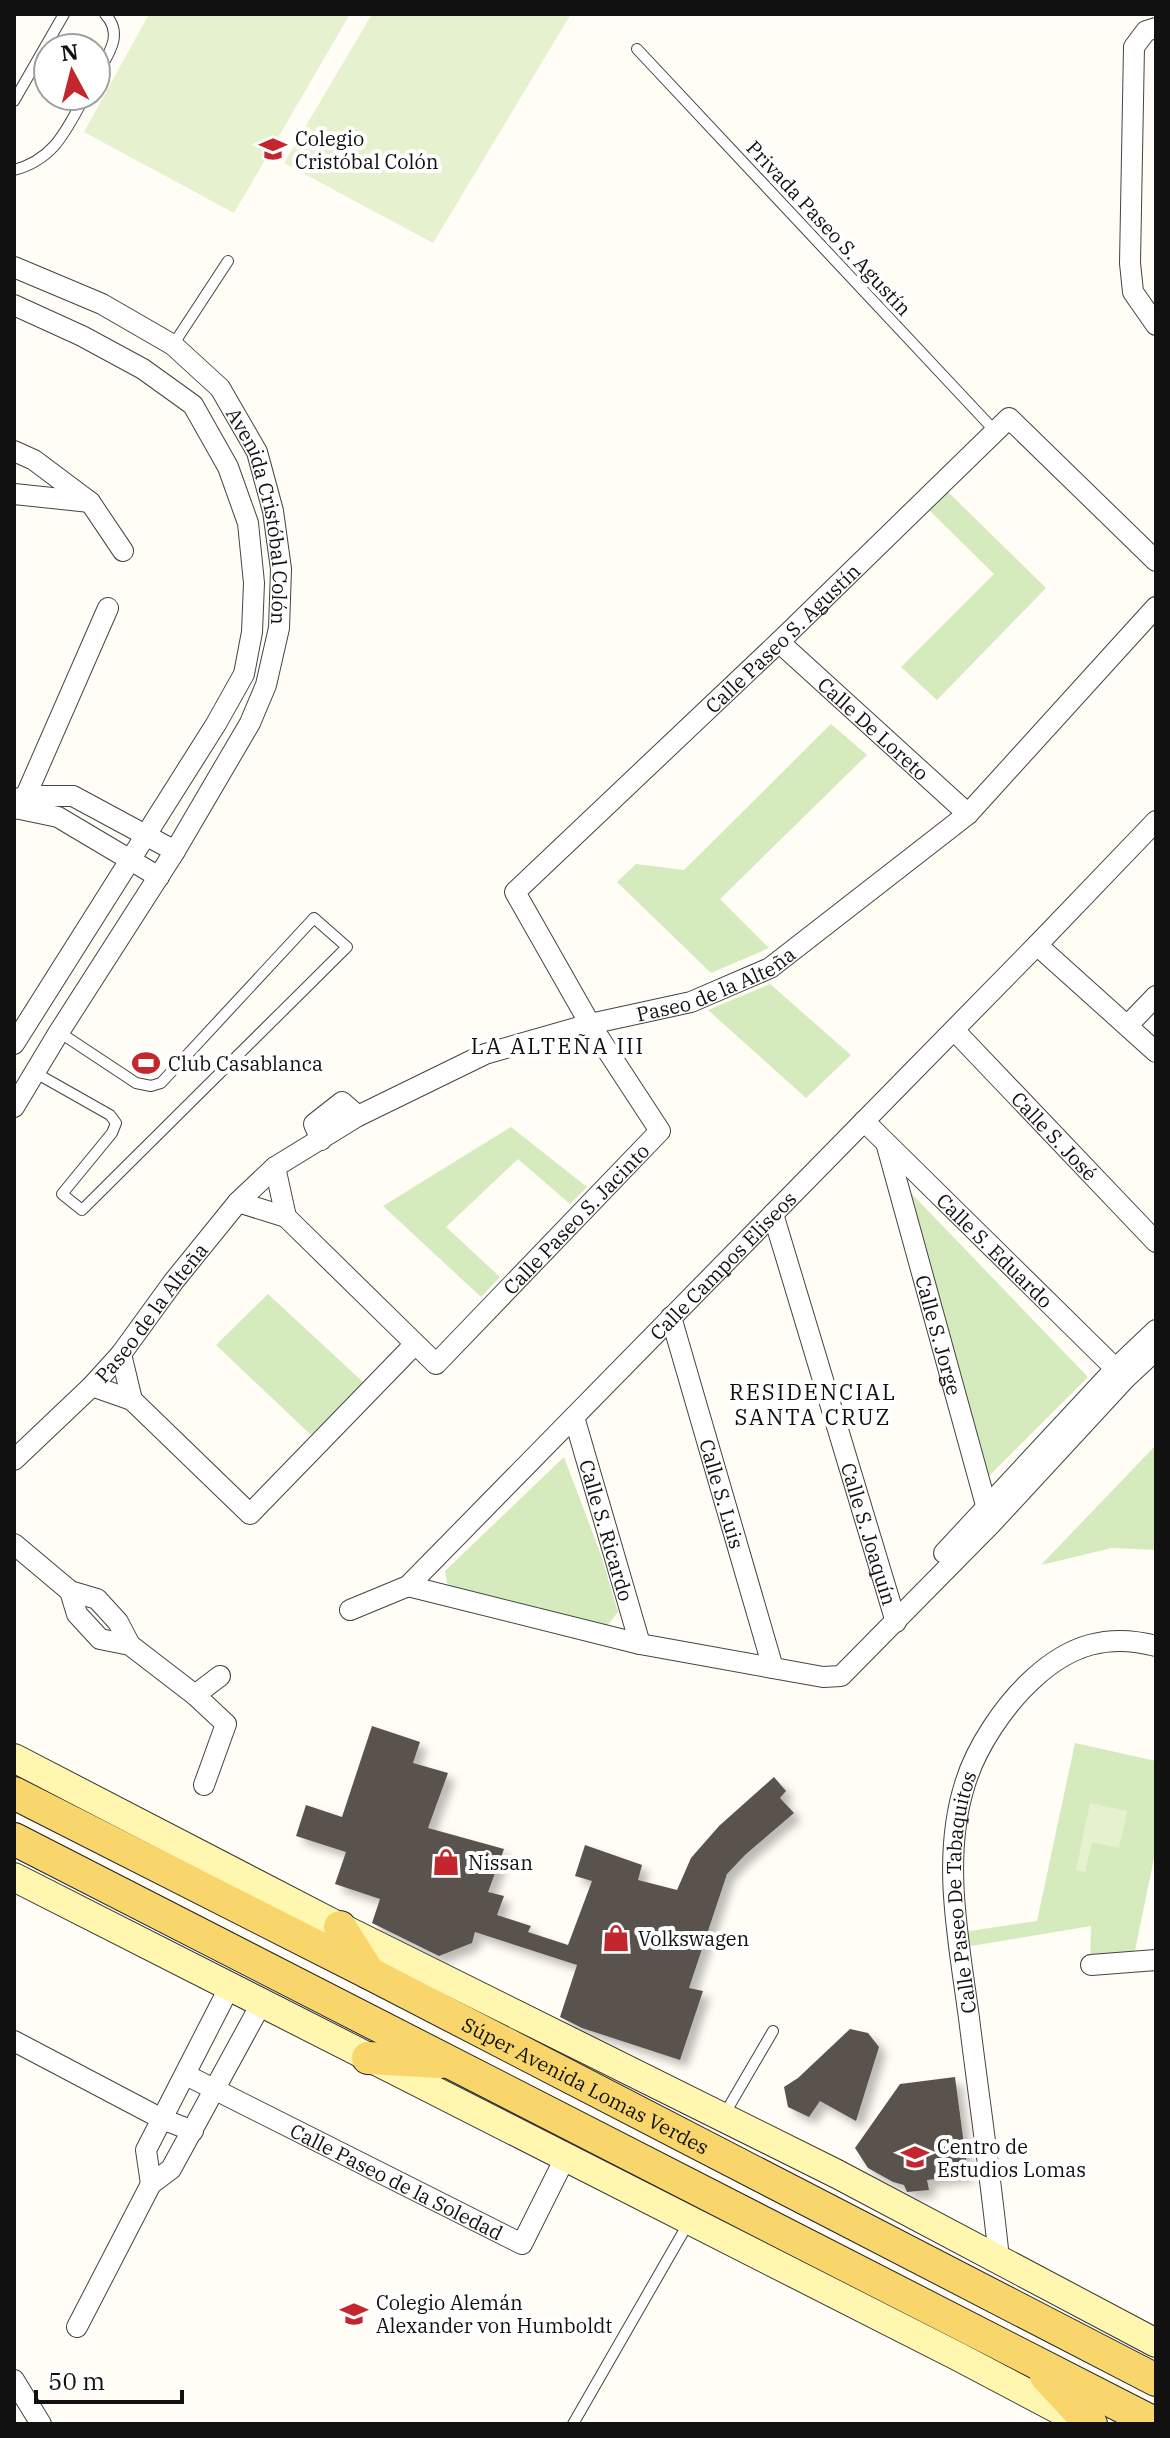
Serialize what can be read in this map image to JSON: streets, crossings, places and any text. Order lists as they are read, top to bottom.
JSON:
{
  "streets": {
    "main road": ["Súper Avenida Lomas Verdes"],
    "street": [
      "Avenida Cristóbal Colón",
      "Calle Paseo S. Agustín",
      "Calle De Loreto",
      "Paseo de la Alteña",
      "Calle S. José",
      "Calle Paseo S. Jacinto",
      "Calle S. Eduardo",
      "Calle Campos Eliseos",
      "Calle S. Jorge",
      "Calle S. Luis",
      "Calle S. Ricardo",
      "Calle S. Joaquín",
      "Calle Paseo De Tabaquitos",
      "Calle Paseo de la Soledad"
    ],
    "lane": ["Privada Paseo S. Agustín"]
  },
  "crossings": [
    ["Privada Paseo S. Agustín", "Calle Paseo S. Agustín"],
    ["Calle Paseo S. Agustín", "Calle De Loreto"],
    ["Calle Paseo S. Agustín", "Paseo de la Alteña"],
    ["Calle Paseo S. Agustín", "Calle Paseo S. Jacinto"],
    ["Calle De Loreto", "Paseo de la Alteña"],
    ["Paseo de la Alteña", "Calle Paseo S. Jacinto"],
    ["Calle S. José", "Calle Campos Eliseos"],
    ["Calle S. Eduardo", "Calle Campos Eliseos"],
    ["Calle S. Eduardo", "Calle S. Jorge"],
    ["Calle Campos Eliseos", "Calle S. Luis"],
    ["Calle Campos Eliseos", "Calle S. Ricardo"],
    ["Calle Campos Eliseos", "Calle S. Joaquín"],
    ["Calle Paseo De Tabaquitos", "Súper Avenida Lomas Verdes"]
  ],
  "districts": ["LA ALTEÑA III", "RESIDENCIAL SANTA CRUZ"],
  "places": {
    "school or university": ["Colegio Cristóbal Colón", "Centro de Estudios Lomas", "Colegio Alemán Alexander von Humboldt"],
    "sports": ["Club Casablanca"],
    "shop": ["Nissan", "Volkswagen"]
  },
  "scale_bar": "50 m",
  "north": "top"
}
